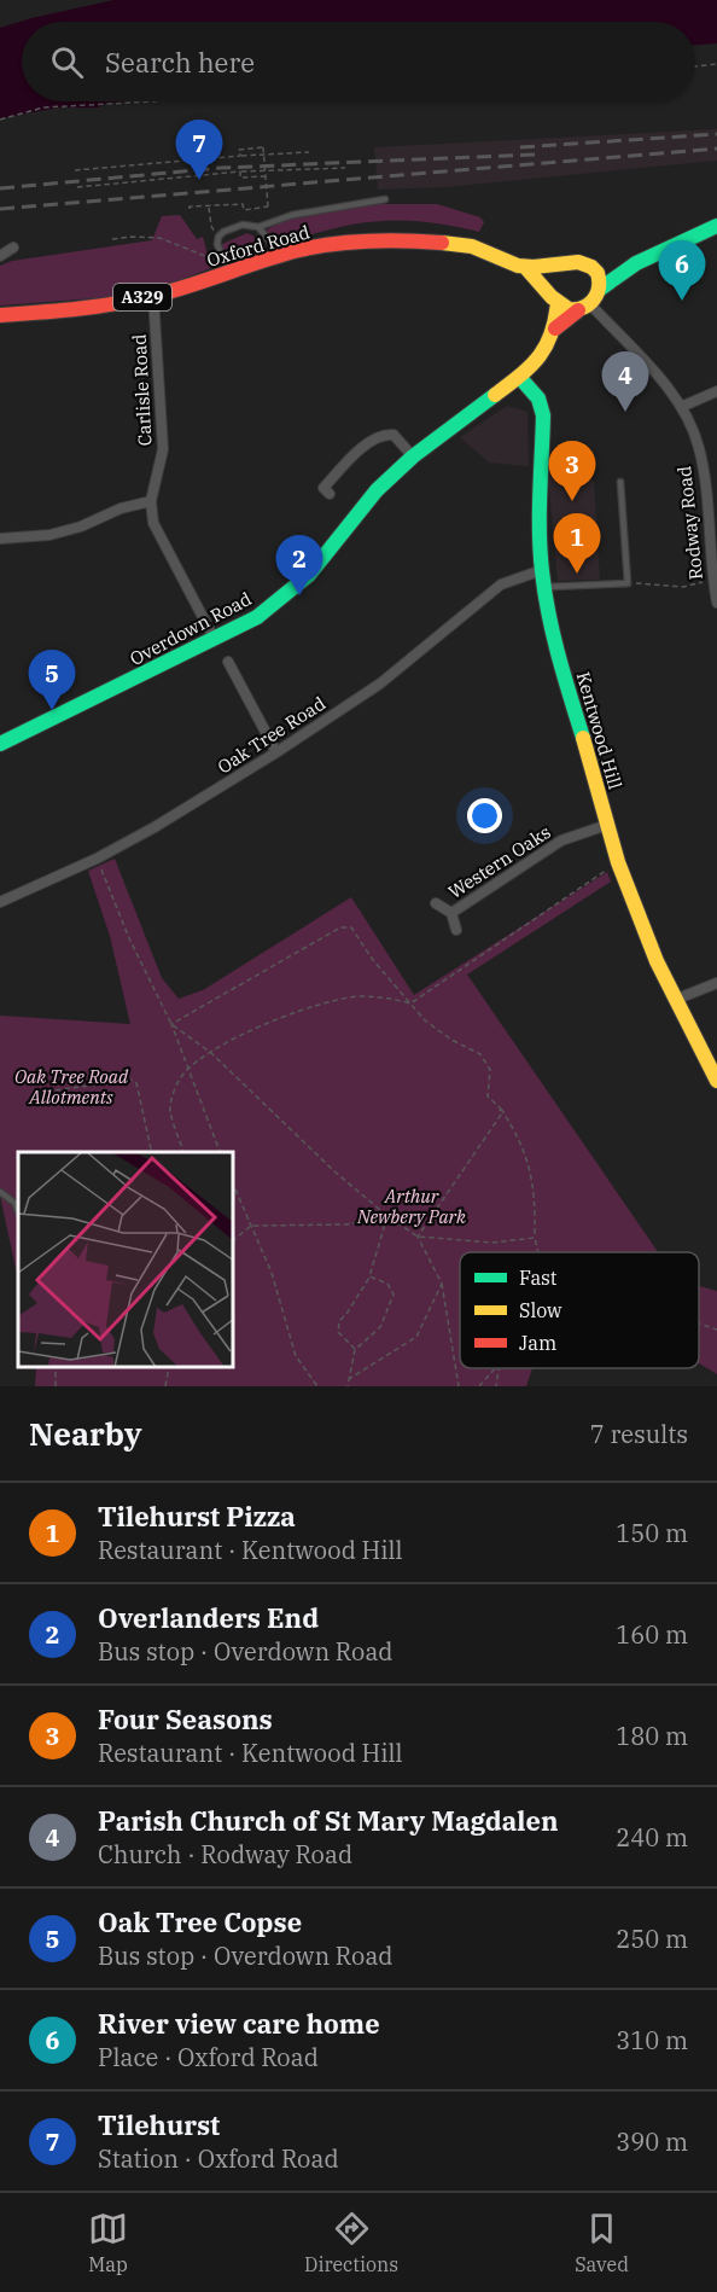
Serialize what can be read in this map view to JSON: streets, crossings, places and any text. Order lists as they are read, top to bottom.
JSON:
{
  "streets": {
    "street": [
      "Oxford Road",
      "A329",
      "Carlisle Road",
      "Rodway Road",
      "Overdown Road",
      "Kentwood Hill",
      "Oak Tree Road",
      "Western Oaks"
    ]
  },
  "crossings": [
    ["Oxford Road", "Carlisle Road"],
    ["Oxford Road", "Rodway Road"],
    ["Oxford Road", "Overdown Road"],
    ["Carlisle Road", "Overdown Road"],
    ["Rodway Road", "Overdown Road"],
    ["Overdown Road", "Kentwood Hill"],
    ["Kentwood Hill", "Oak Tree Road"],
    ["Kentwood Hill", "Western Oaks"]
  ],
  "parks": ["Oak Tree Road Allotments", "Arthur Newbery Park"],
  "legend": ["Fast", "Slow", "Jam"],
  "page": {
    "search": "Search here",
    "pins": [
      "7",
      "6",
      "4",
      "3",
      "1",
      "2",
      "5"
    ],
    "heading": ["Nearby", "7 results"],
    "list": [
      {
        "mark": "1",
        "name": "Tilehurst Pizza",
        "note": "Restaurant · Kentwood Hill",
        "value": "150 m"
      },
      {
        "mark": "2",
        "name": "Overlanders End",
        "note": "Bus stop · Overdown Road",
        "value": "160 m"
      },
      {
        "mark": "3",
        "name": "Four Seasons",
        "note": "Restaurant · Kentwood Hill",
        "value": "180 m"
      },
      {
        "mark": "4",
        "name": "Parish Church of St Mary Magdalen",
        "note": "Church · Rodway Road",
        "value": "240 m"
      },
      {
        "mark": "5",
        "name": "Oak Tree Copse",
        "note": "Bus stop · Overdown Road",
        "value": "250 m"
      },
      {
        "mark": "6",
        "name": "River view care home",
        "note": "Place · Oxford Road",
        "value": "310 m"
      },
      {
        "mark": "7",
        "name": "Tilehurst",
        "note": "Station · Oxford Road",
        "value": "390 m"
      }
    ],
    "nav": ["Map", "Directions", "Saved"]
  }
}
